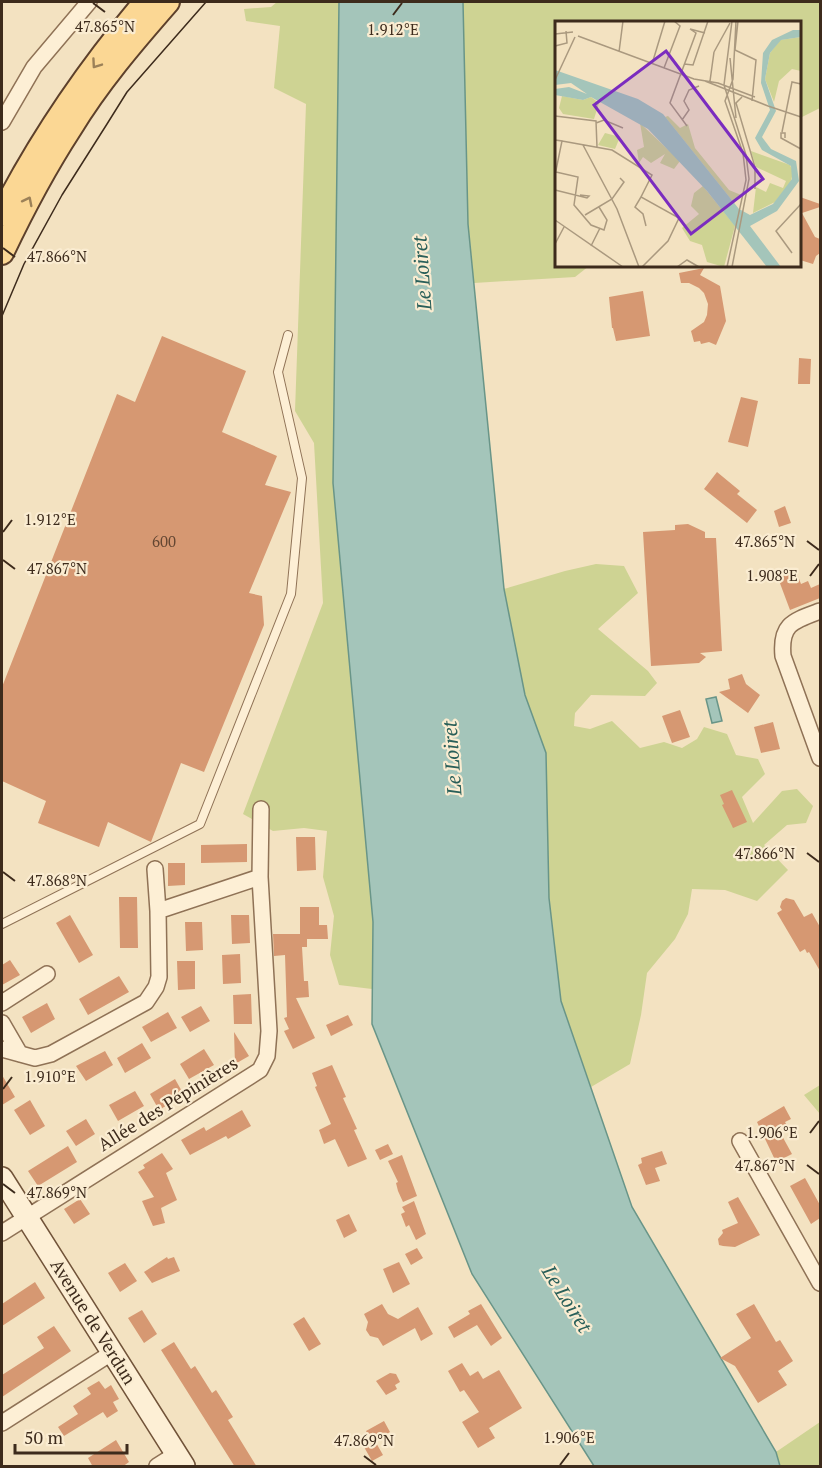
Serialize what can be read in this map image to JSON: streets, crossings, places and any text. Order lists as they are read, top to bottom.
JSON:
{
  "streets": {
    "street": ["Allée des Pépinières", "Avenue de Verdun"]
  },
  "crossings": [
    ["Allée des Pépinières", "Avenue de Verdun"]
  ],
  "water": ["Le Loiret"],
  "house_numbers": ["600"],
  "scale_bar": "50 m",
  "coordinates": [
    "47.865°N",
    "1.912°E",
    "47.866°N",
    "47.867°N",
    "1.908°E",
    "47.868°N",
    "1.910°E",
    "1.906°E",
    "47.869°N"
  ]
}
